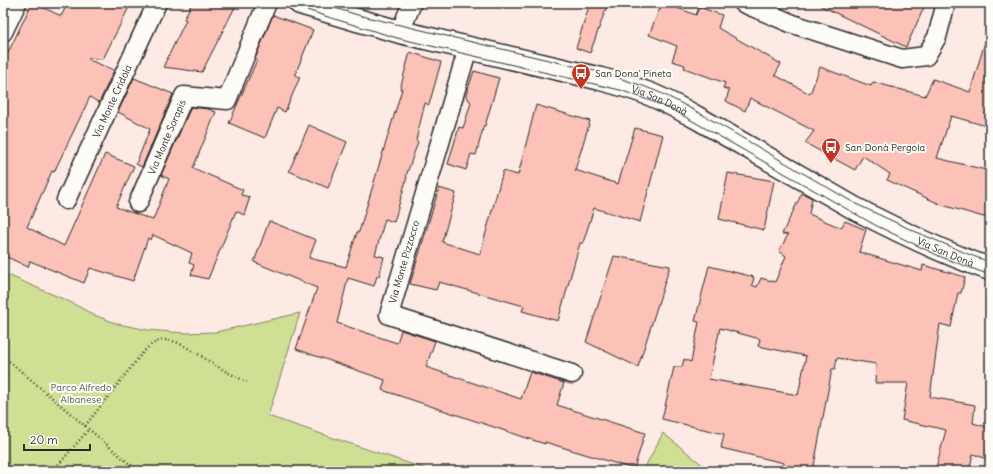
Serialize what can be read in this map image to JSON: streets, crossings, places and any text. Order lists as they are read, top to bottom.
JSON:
{
  "streets": {
    "street": [
      "Via San Donà",
      "Via Monte Cridola",
      "Via Monte Sorapis",
      "Via Monte Pizzocco"
    ]
  },
  "crossings": [
    ["Via San Donà", "Via Monte Pizzocco"]
  ],
  "parks": ["Parco Alfredo Albanese"],
  "places": {
    "bus stop": ["San Dona' Pineta", "San Donà Pergola"]
  },
  "scale_bar": "20 m"
}
